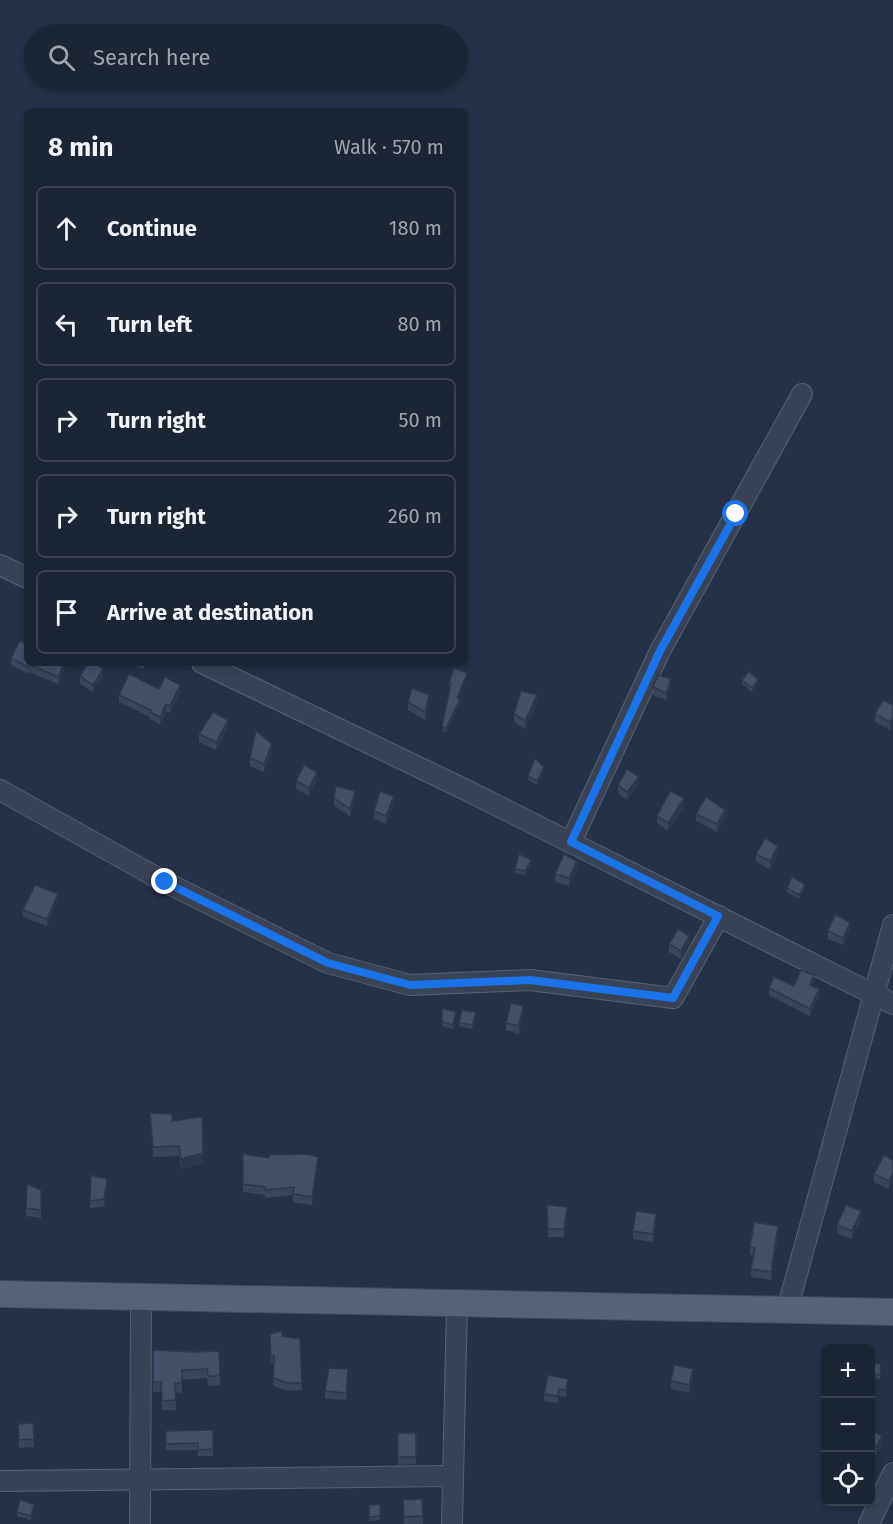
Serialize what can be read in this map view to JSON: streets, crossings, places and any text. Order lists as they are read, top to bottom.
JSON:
{
  "page": {
    "search": "Search here",
    "heading": ["8 min", "Walk · 570 m"],
    "list": [
      ["Continue", "180 m"],
      ["Turn left", "80 m"],
      ["Turn right", "50 m"],
      ["Turn right", "260 m"],
      "Arrive at destination"
    ],
    "map_buttons": ["+", "−"]
  }
}
